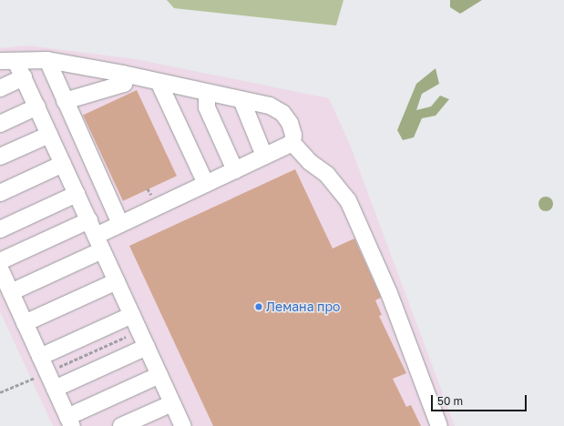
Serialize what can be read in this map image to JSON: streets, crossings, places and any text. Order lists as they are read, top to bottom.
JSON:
{
  "places": ["Лемана про"],
  "scale_bar": "50 m"
}
